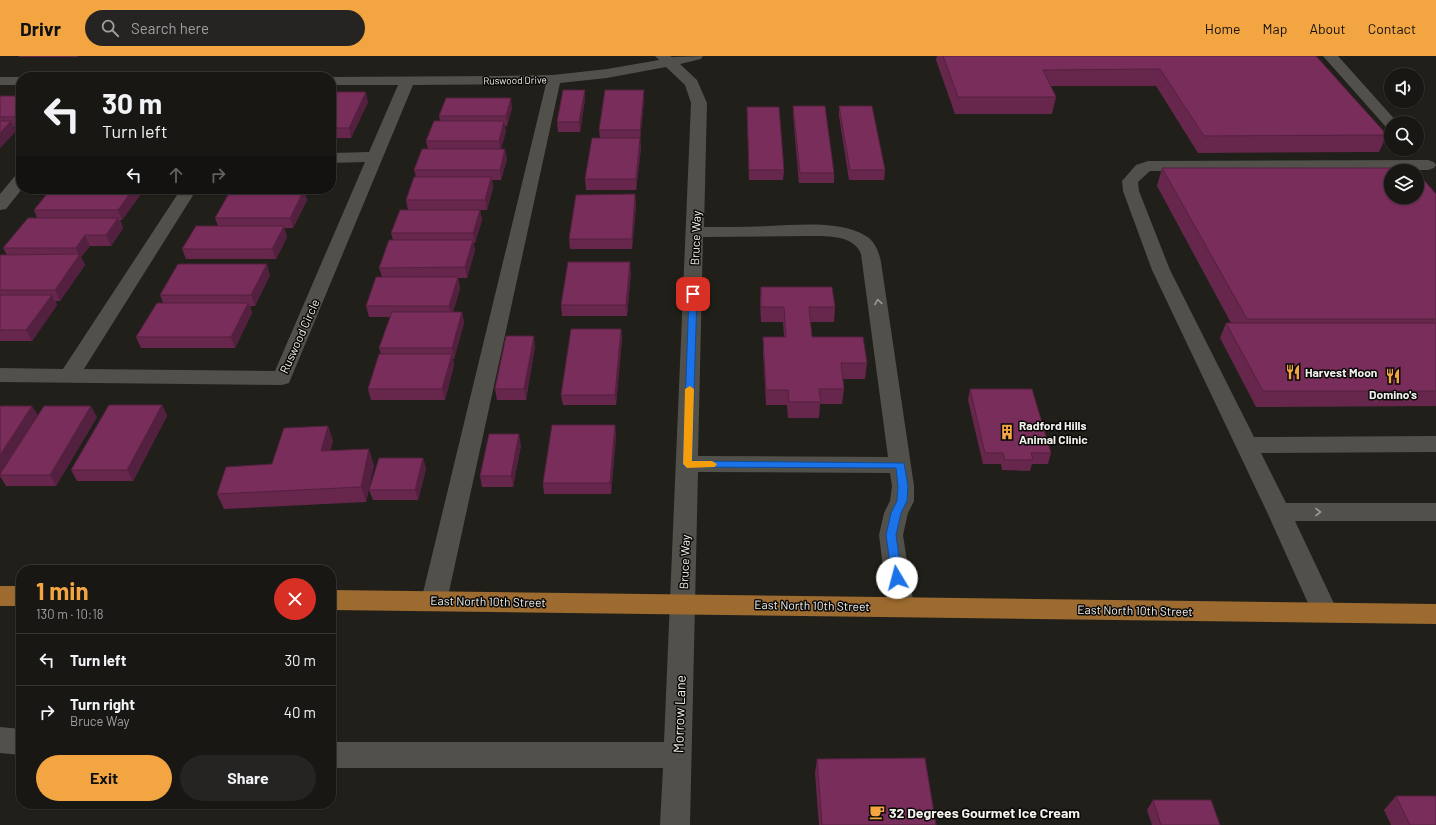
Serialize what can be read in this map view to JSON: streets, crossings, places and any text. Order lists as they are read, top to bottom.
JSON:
{
  "streets": {
    "main road": ["East North 10th Street"],
    "street": [
      "Ruswood Drive",
      "Bruce Way",
      "Ruswood Circle",
      "Morrow Lane"
    ]
  },
  "crossings": [
    ["Ruswood Drive", "Bruce Way"],
    ["Ruswood Drive", "Ruswood Circle"],
    ["Bruce Way", "East North 10th Street"],
    ["Bruce Way", "Morrow Lane"],
    ["East North 10th Street", "Morrow Lane"]
  ],
  "places": {
    "restaurant": ["Harvest Moon", "Domino's"],
    "building": ["Radford Hills Animal Clinic"],
    "cafe": ["32 Degrees Gourmet Ice Cream"]
  },
  "page": {
    "header": "Drivr",
    "search": "Search here",
    "nav": [
      "Home",
      "Map",
      "About",
      "Contact"
    ],
    "turn": ["30 m", "Turn left"],
    "heading": ["1 min", "130 m · 10:18"],
    "list": [
      {
        "name": "Turn left",
        "value": "30 m"
      },
      {
        "name": "Turn right",
        "note": "Bruce Way",
        "value": "40 m"
      }
    ],
    "buttons": ["Exit", "Share"]
  }
}
